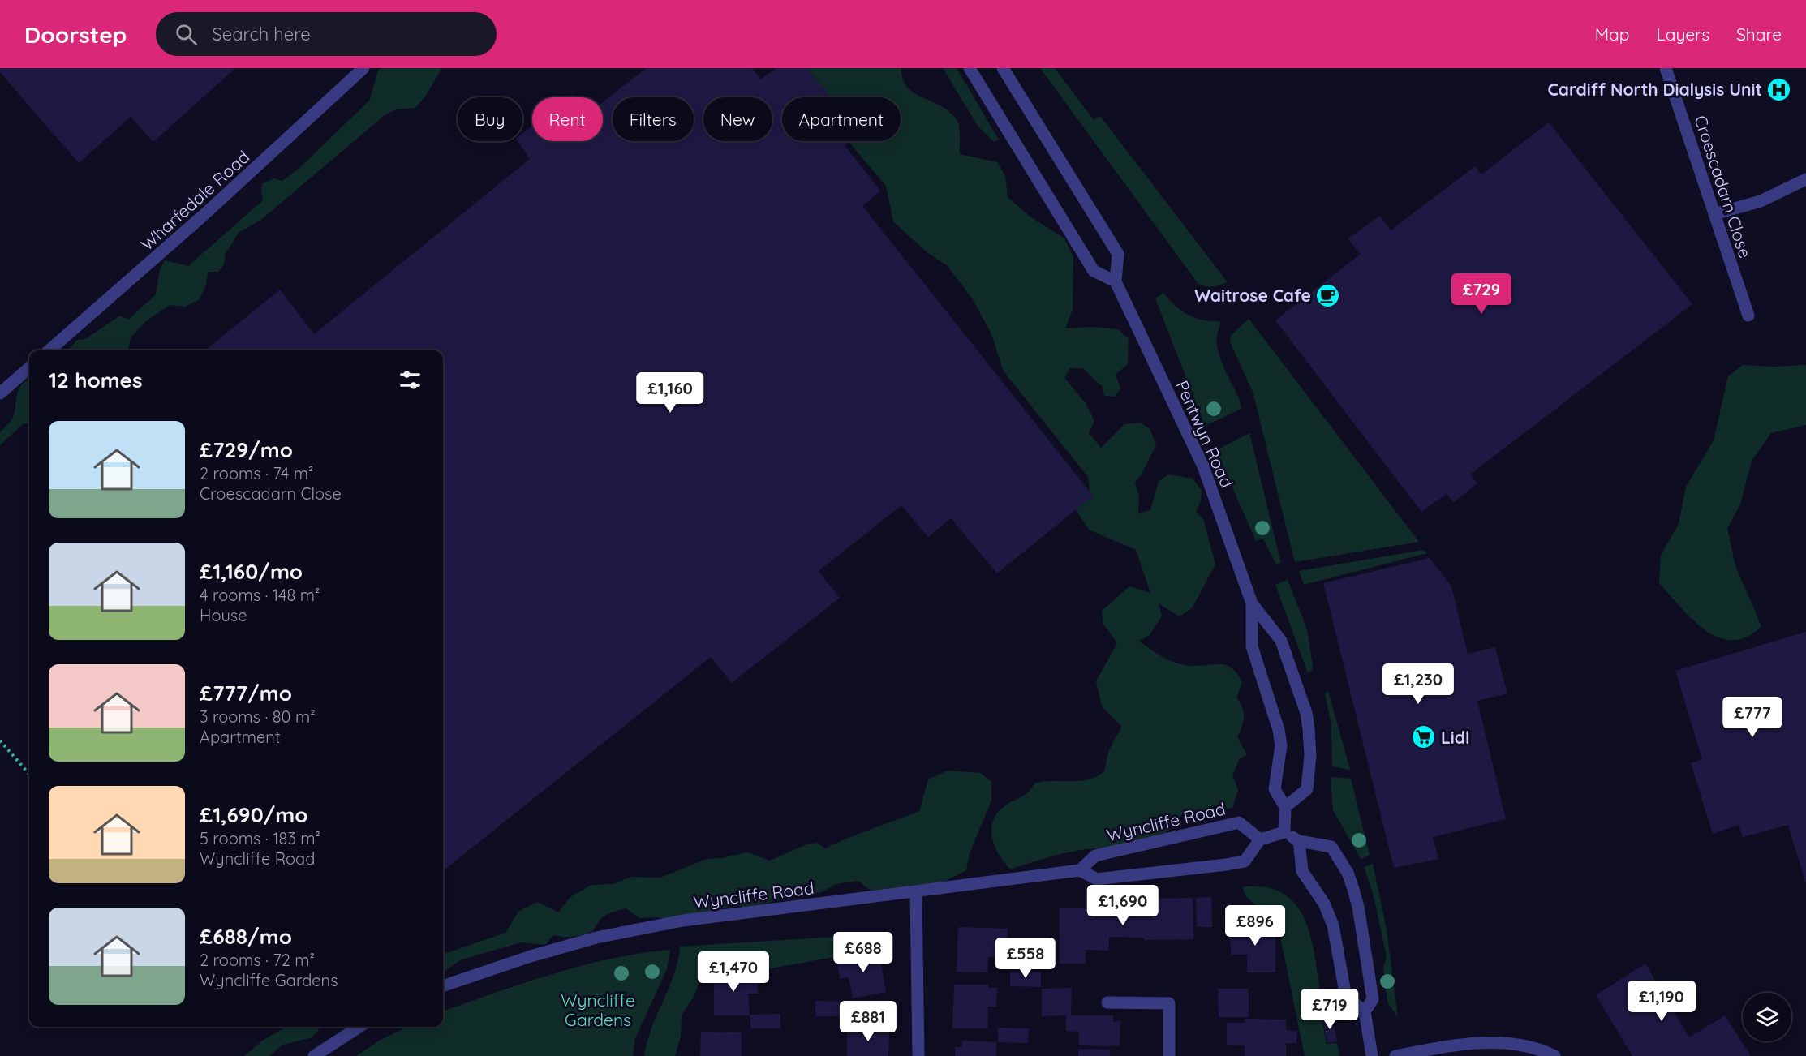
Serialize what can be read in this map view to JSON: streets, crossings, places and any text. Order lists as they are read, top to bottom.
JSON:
{
  "streets": {
    "street": [
      "Croescadarn Close",
      "Wharfedale Road",
      "Pentwyn Road",
      "Wyncliffe Road"
    ]
  },
  "parks": ["Wyncliffe Gardens"],
  "places": {
    "hospital": ["Cardiff North Dialysis Unit"],
    "cafe": ["Waitrose Cafe"],
    "supermarket": ["Lidl"]
  },
  "page": {
    "header": "Doorstep",
    "search": "Search here",
    "nav": ["Map", "Layers", "Share"],
    "chip": [
      "Buy",
      "Rent",
      "Filters",
      "New",
      "Apartment"
    ],
    "price": [
      "£729",
      "£1,160",
      "£1,230",
      "£777",
      "£1,690",
      "£896",
      "£688",
      "£558",
      "£1,470",
      "£1,190",
      "£719",
      "£881"
    ],
    "heading": "12 homes",
    "list": [
      {
        "name": "£729/mo",
        "note": "2 rooms · 74 m² · Croescadarn Close"
      },
      {
        "name": "£1,160/mo",
        "note": "4 rooms · 148 m² · House"
      },
      {
        "name": "£777/mo",
        "note": "3 rooms · 80 m² · Apartment"
      },
      {
        "name": "£1,690/mo",
        "note": "5 rooms · 183 m² · Wyncliffe Road"
      },
      {
        "name": "£688/mo",
        "note": "2 rooms · 72 m² · Wyncliffe Gardens"
      }
    ]
  }
}
